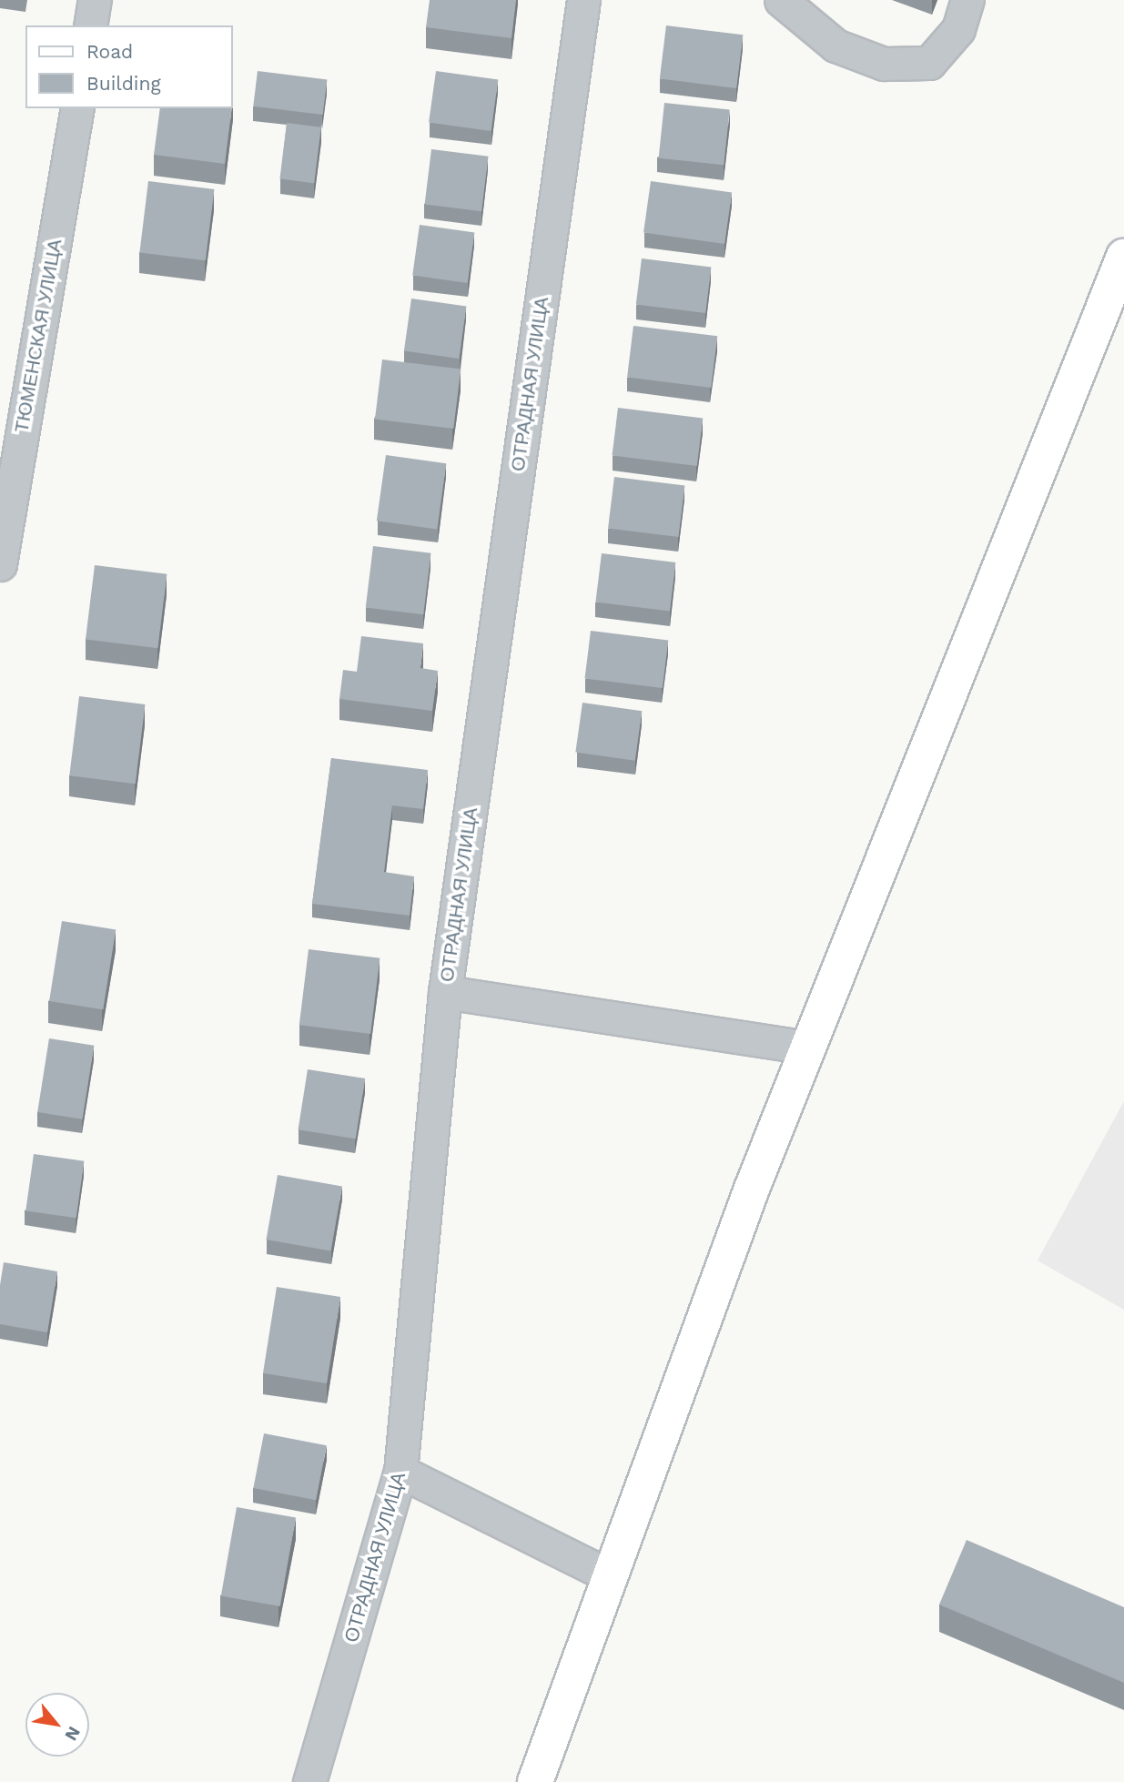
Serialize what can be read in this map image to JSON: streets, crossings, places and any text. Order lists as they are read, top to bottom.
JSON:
{
  "streets": {
    "street": ["ТЮМЕНСКАЯ УЛИЦА", "ОТРАДНАЯ УЛИЦА"]
  },
  "legend": ["Road", "Building"],
  "north": "bottom right"
}
